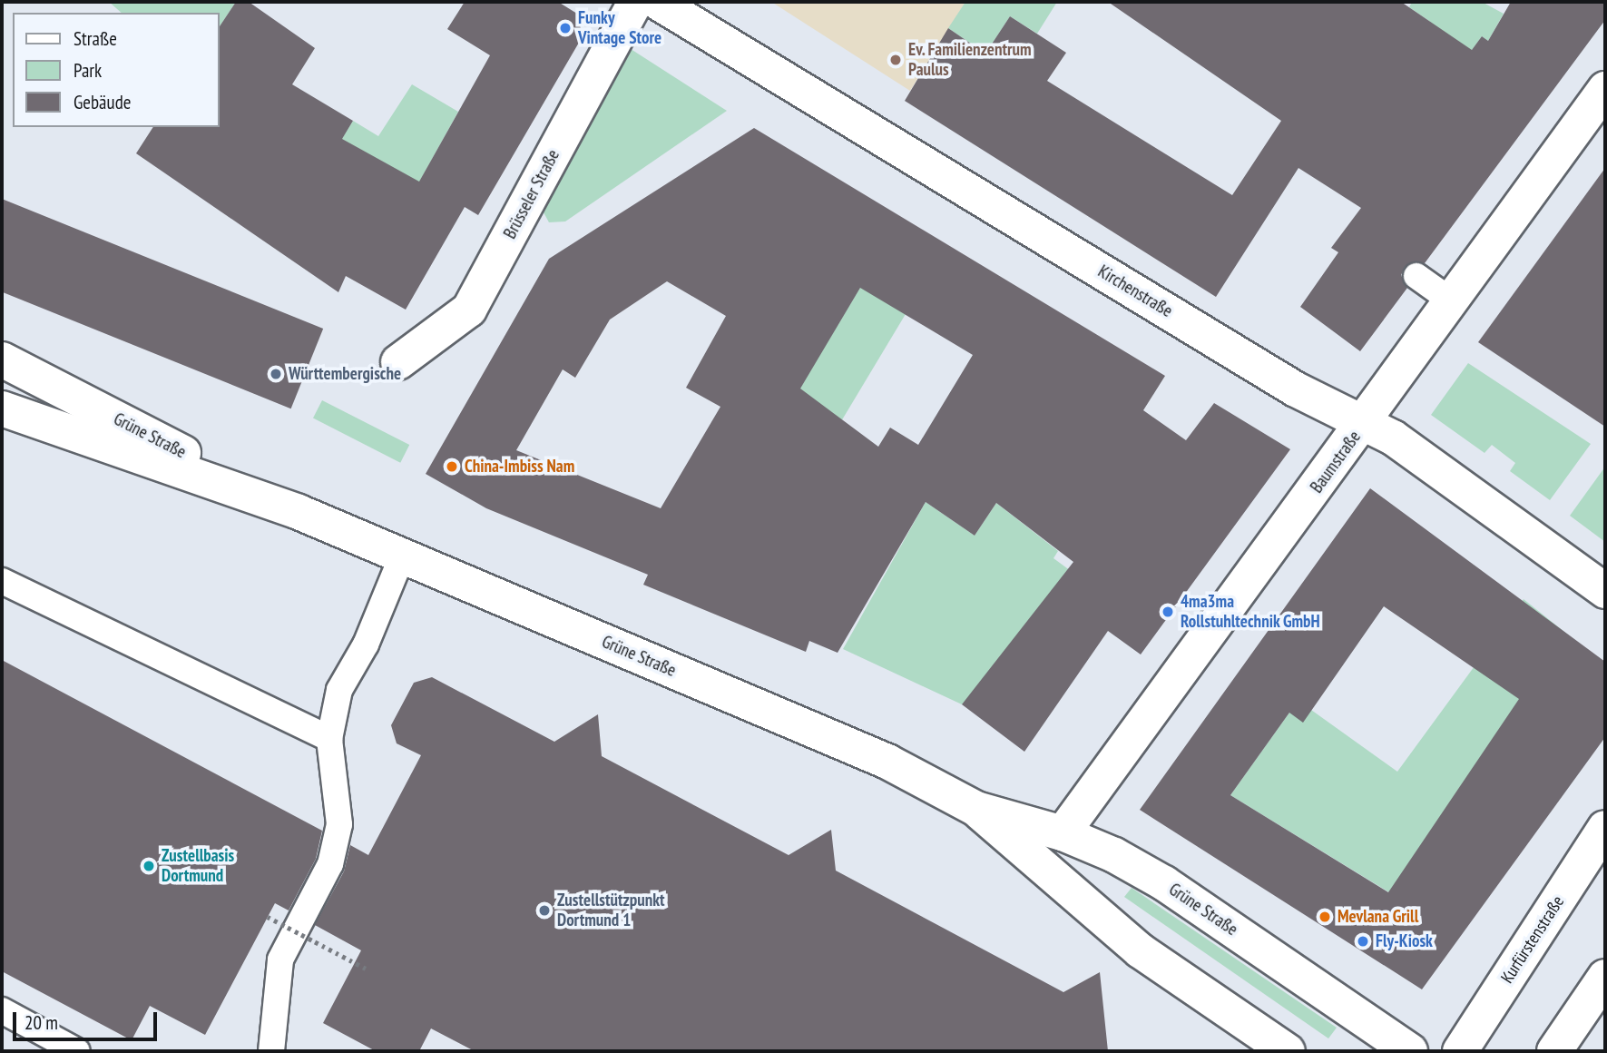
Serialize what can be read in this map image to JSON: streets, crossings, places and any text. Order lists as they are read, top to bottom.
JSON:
{
  "streets": {
    "street": [
      "Brüsseler Straße",
      "Kirchenstraße",
      "Grüne Straße",
      "Baumstraße",
      "Kurfürstenstraße"
    ]
  },
  "crossings": [
    ["Kirchenstraße", "Baumstraße"],
    ["Grüne Straße", "Baumstraße"]
  ],
  "places": [
    "Funky Vintage Store",
    "Ev. Familienzentrum Paulus",
    "Württembergische",
    "China-Imbiss Nam",
    "4ma3ma Rollstuhltechnik GmbH",
    "Zustellbasis Dortmund",
    "Zustellstützpunkt Dortmund 1",
    "Mevlana Grill",
    "Fly-Kiosk"
  ],
  "legend": ["Straße", "Park", "Gebäude"],
  "scale_bar": "20 m"
}
